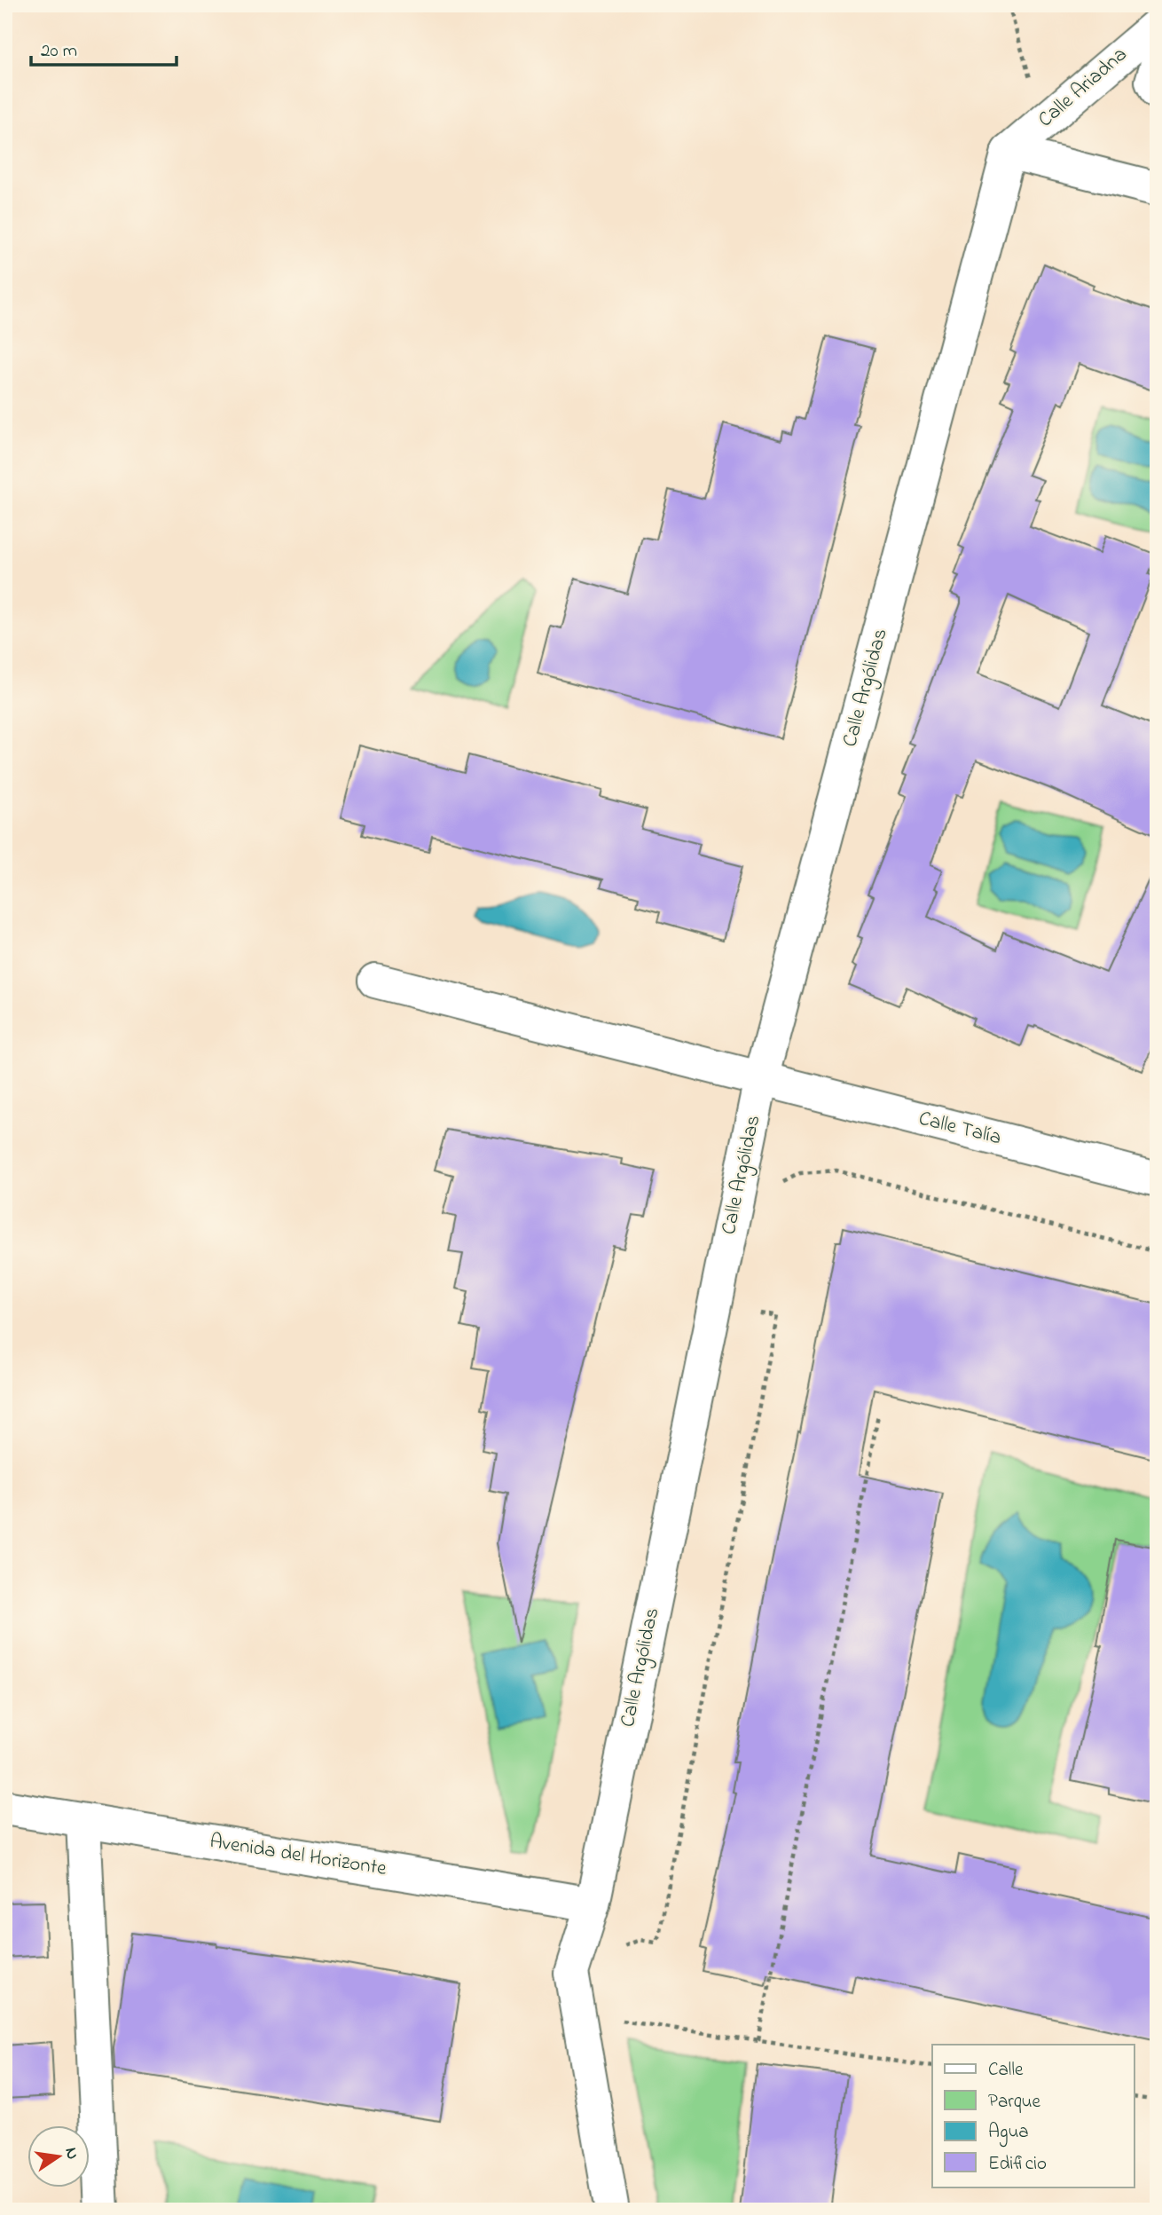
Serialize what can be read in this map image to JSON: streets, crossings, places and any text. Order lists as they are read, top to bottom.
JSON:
{
  "streets": {
    "street": [
      "Calle Ariadna",
      "Calle Argólidas",
      "Calle Talía",
      "Avenida del Horizonte"
    ]
  },
  "crossings": [
    ["Calle Ariadna", "Calle Argólidas"],
    ["Calle Argólidas", "Calle Talía"],
    ["Calle Argólidas", "Avenida del Horizonte"]
  ],
  "legend": [
    "Calle",
    "Parque",
    "Agua",
    "Edificio"
  ],
  "scale_bar": "20 m",
  "north": "right"
}
